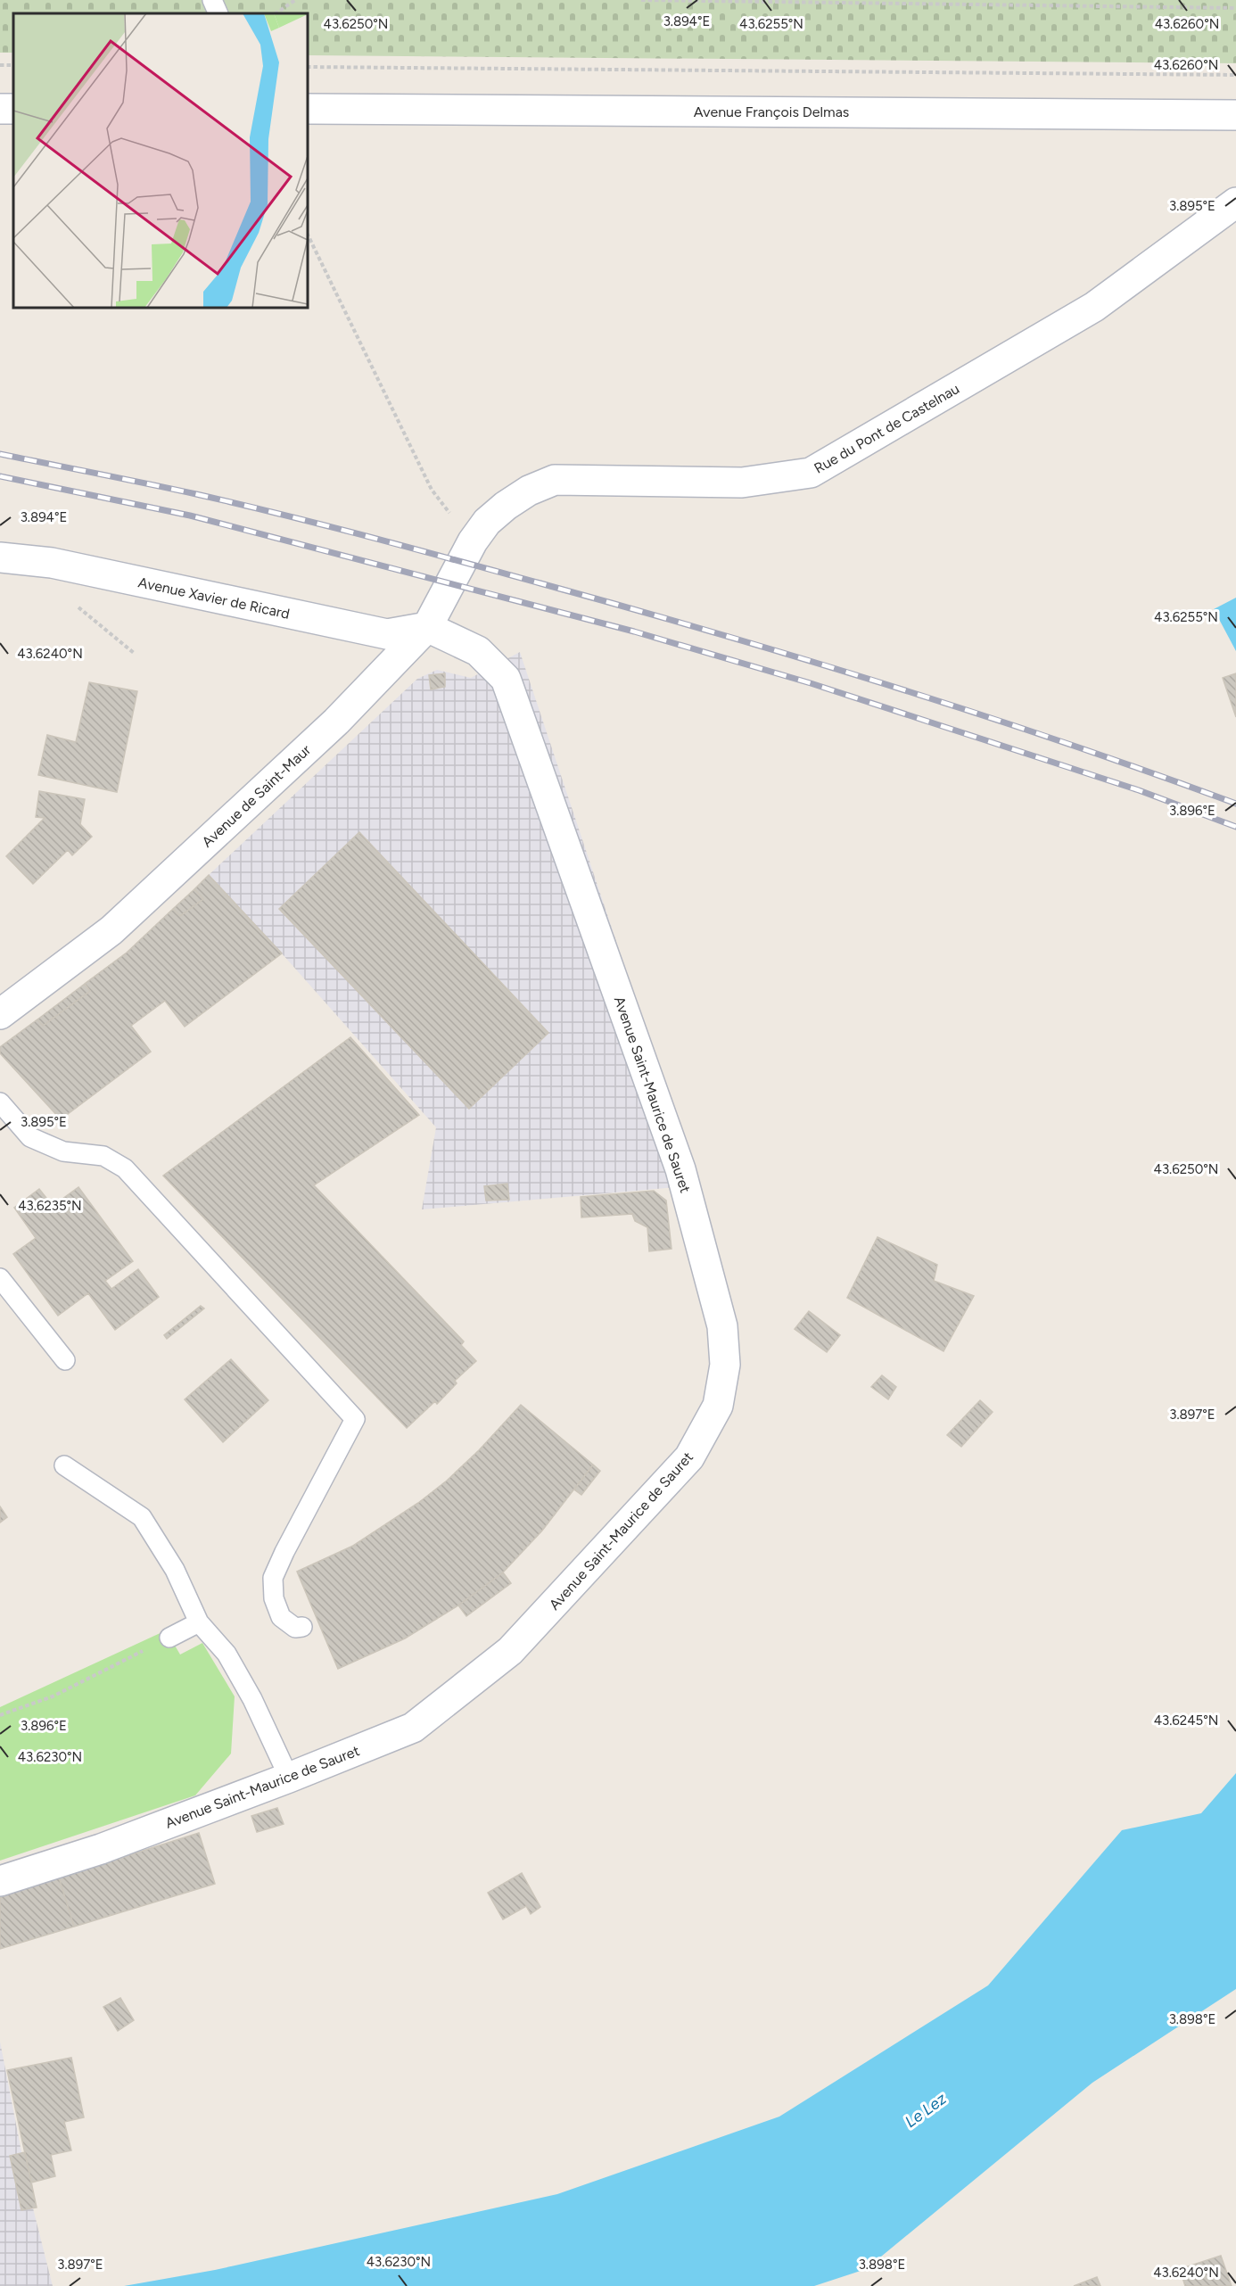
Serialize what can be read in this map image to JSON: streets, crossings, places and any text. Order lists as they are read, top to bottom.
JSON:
{
  "streets": {
    "street": [
      "Avenue François Delmas",
      "Rue du Pont de Castelnau",
      "Avenue Xavier de Ricard",
      "Avenue de Saint-Maur",
      "Avenue Saint-Maurice de Sauret"
    ]
  },
  "crossings": [
    ["Rue du Pont de Castelnau", "Avenue de Saint-Maur"],
    ["Avenue Xavier de Ricard", "Avenue de Saint-Maur"],
    ["Avenue Xavier de Ricard", "Avenue Saint-Maurice de Sauret"],
    ["Avenue de Saint-Maur", "Avenue Saint-Maurice de Sauret"]
  ],
  "water": ["Le Lez"],
  "coordinates": [
    "3.894°E",
    "43.6260°N",
    "43.6250°N",
    "43.6255°N",
    "3.895°E",
    "43.6240°N",
    "3.896°E",
    "43.6235°N",
    "3.897°E",
    "43.6245°N",
    "43.6230°N",
    "3.898°E"
  ]
}
